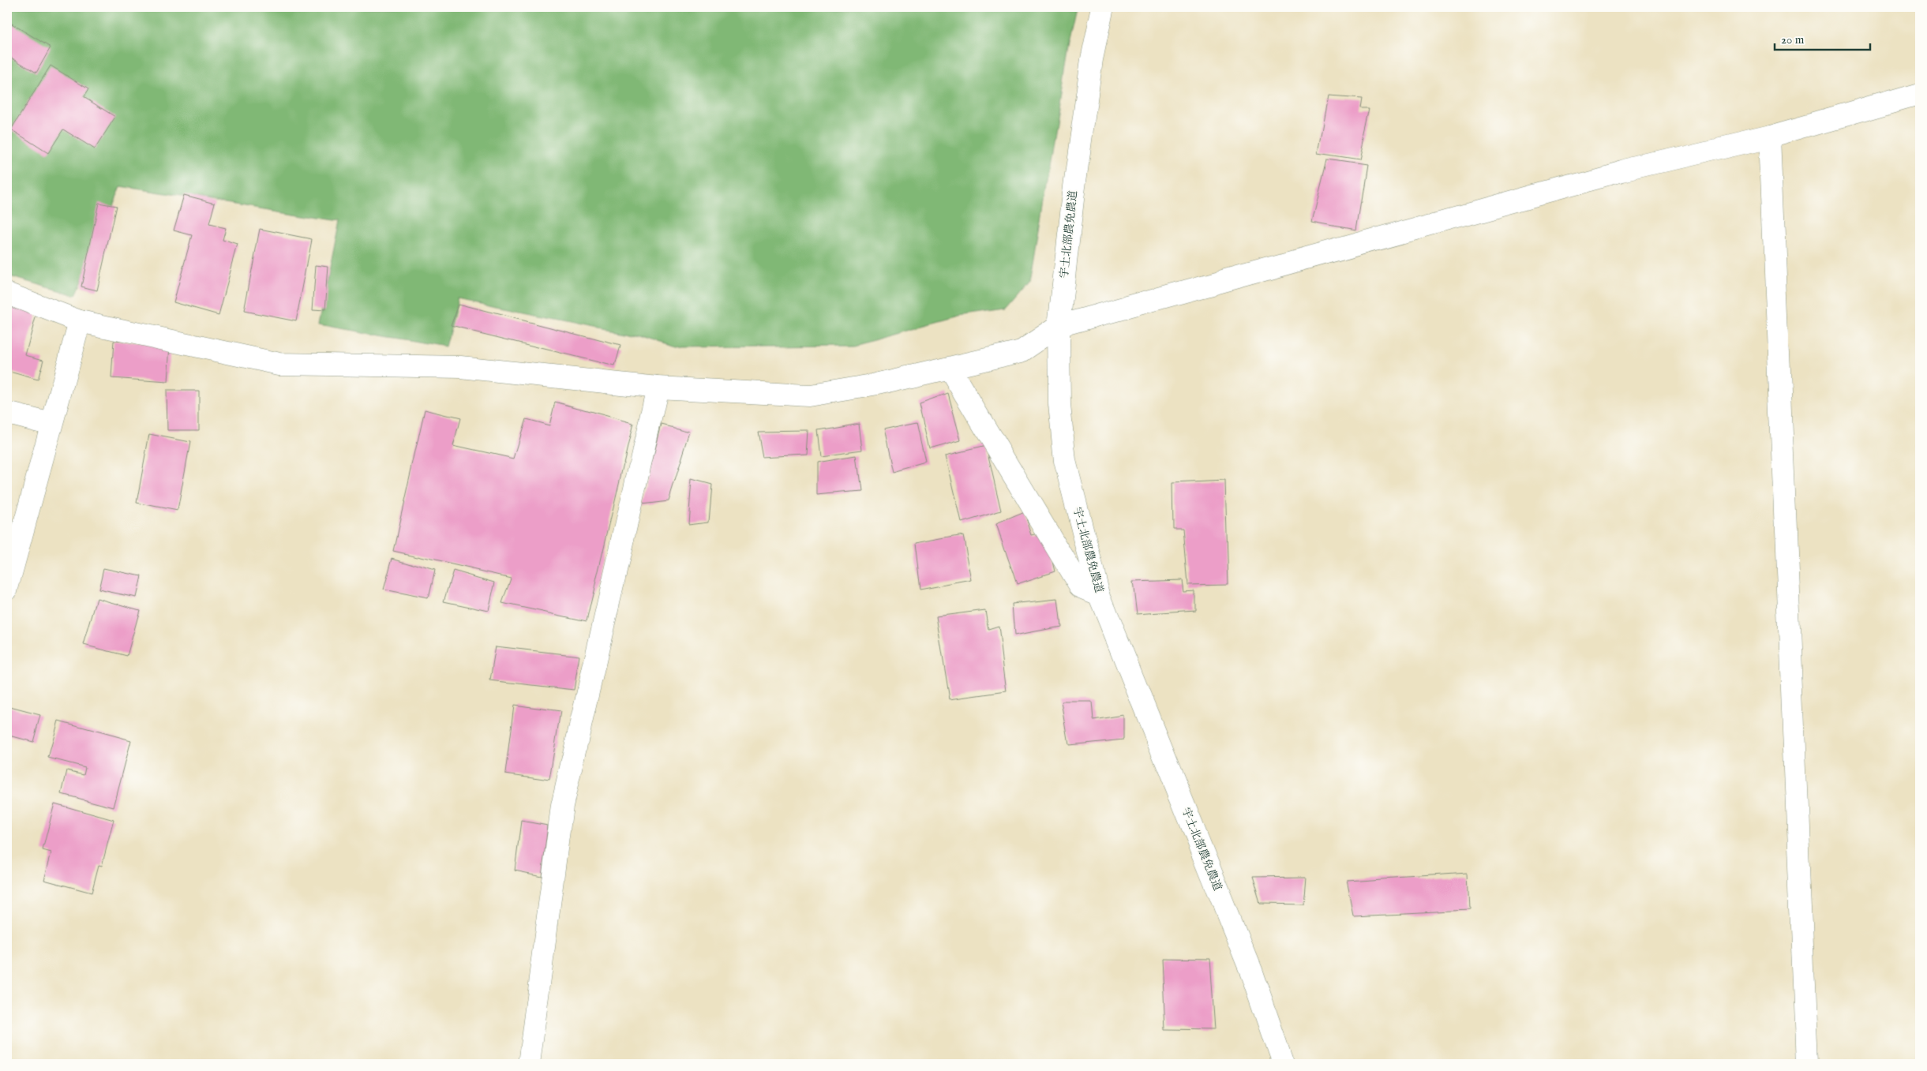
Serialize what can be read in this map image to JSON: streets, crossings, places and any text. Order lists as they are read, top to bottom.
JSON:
{
  "streets": {
    "street": ["宇土北部農免農道"]
  },
  "scale_bar": "20 m"
}
